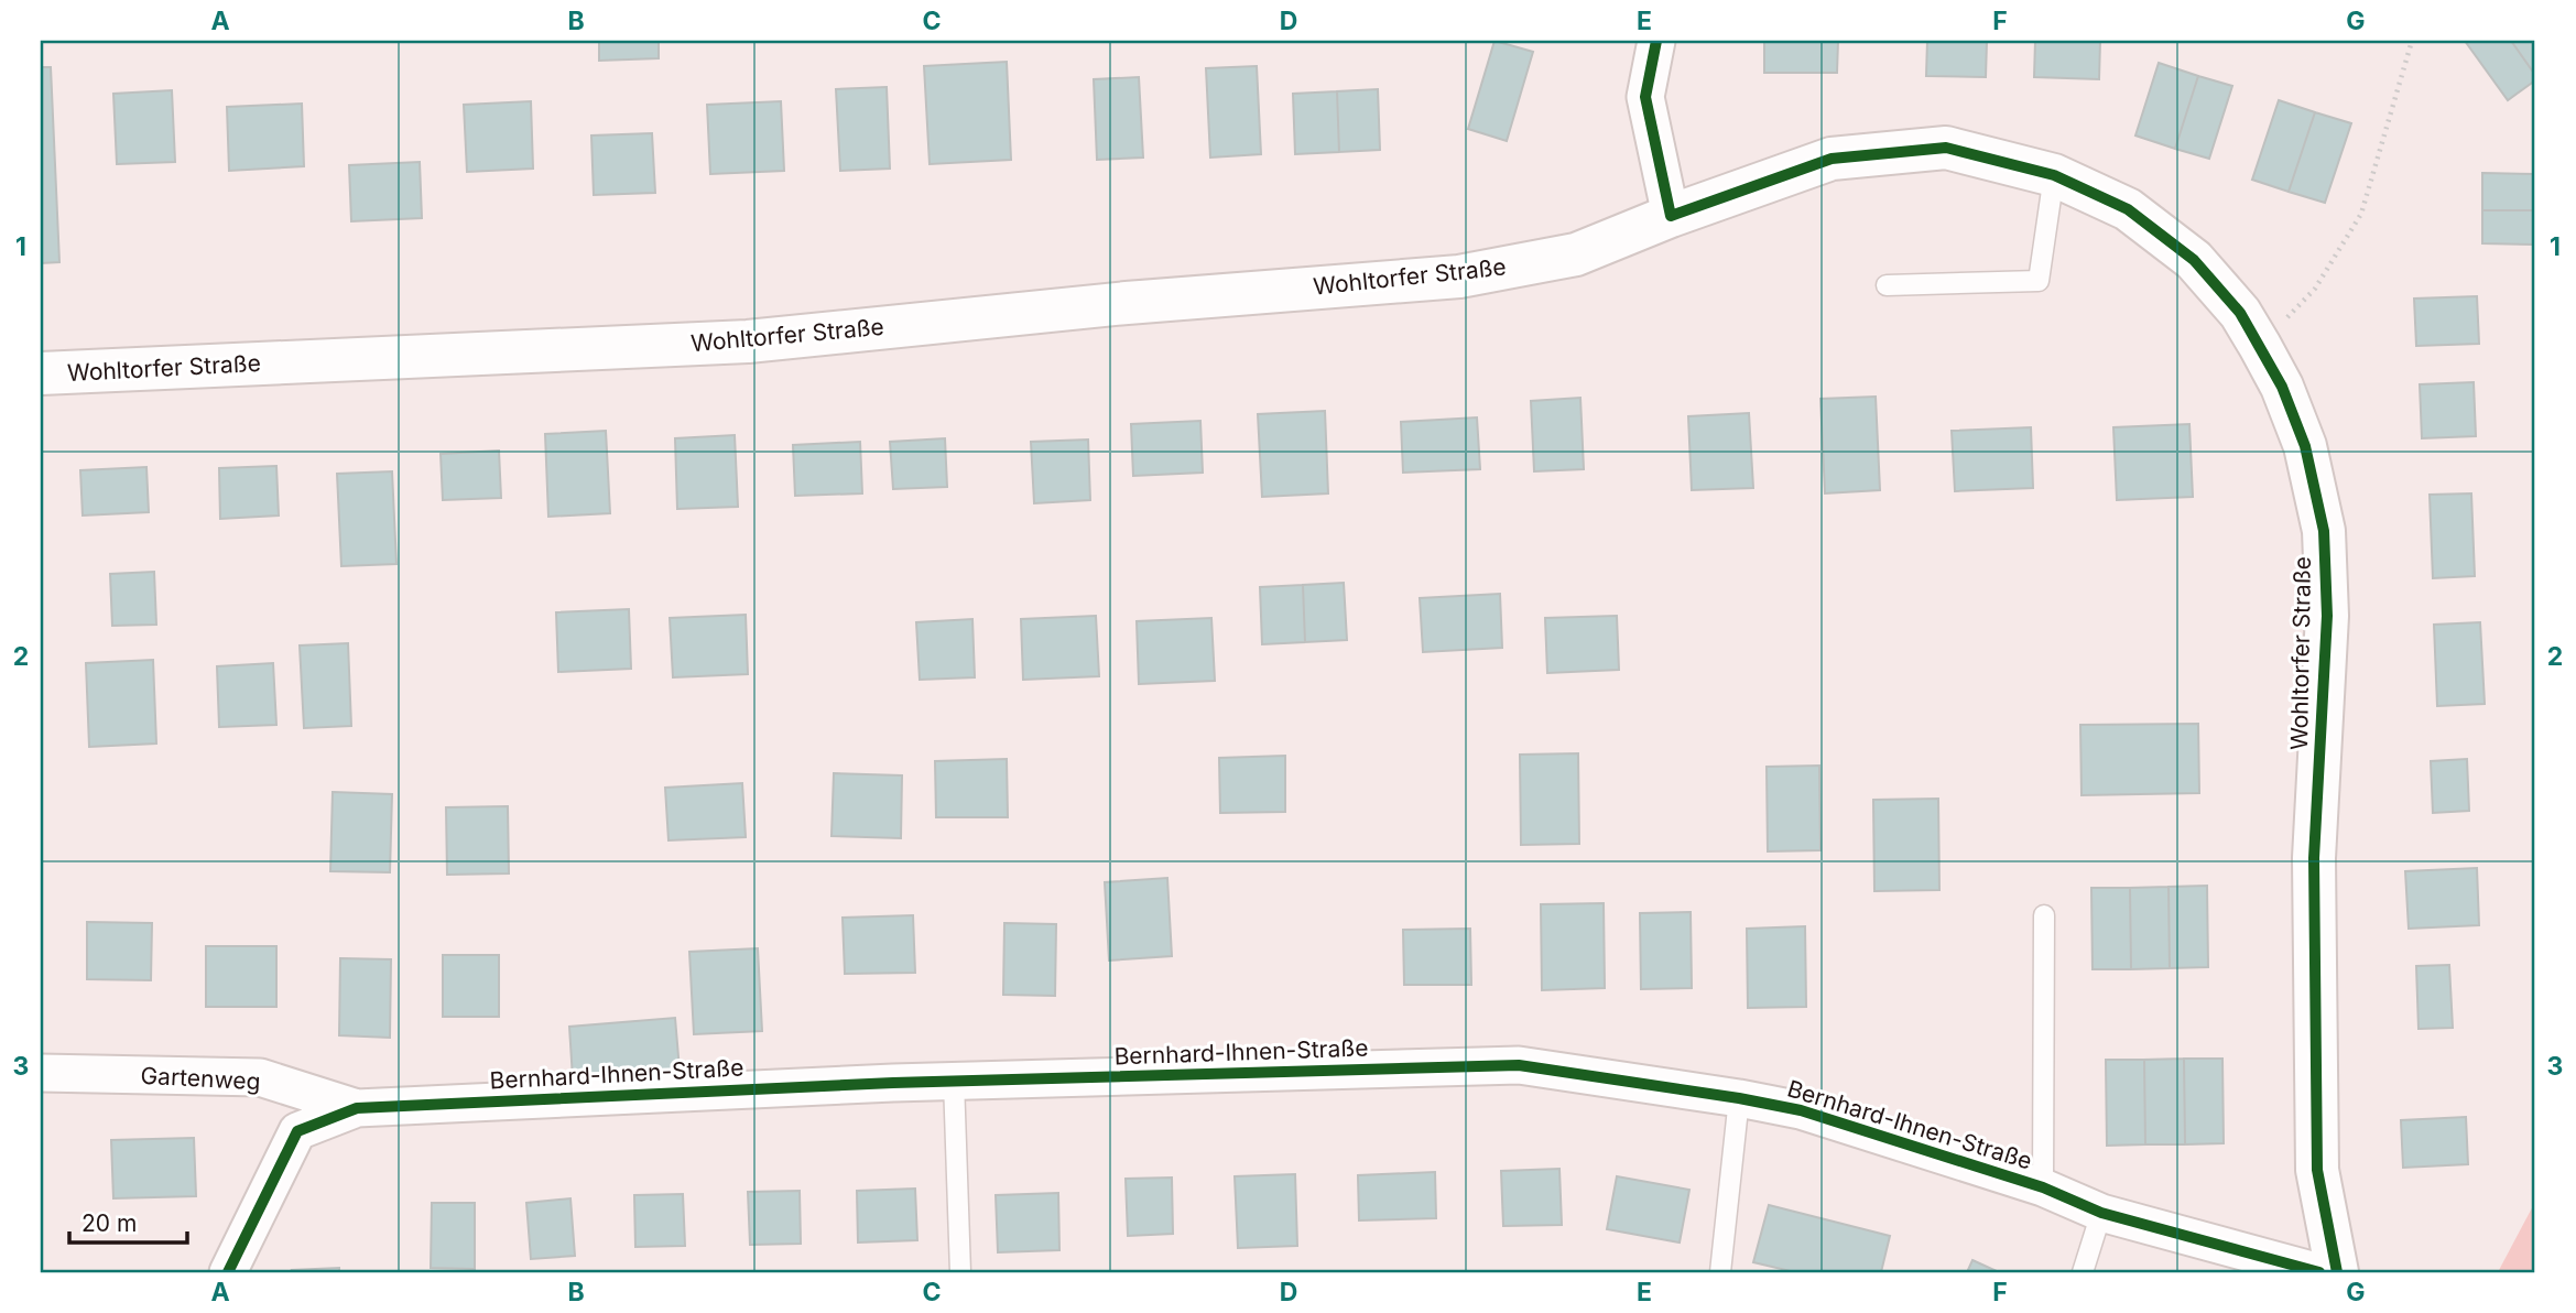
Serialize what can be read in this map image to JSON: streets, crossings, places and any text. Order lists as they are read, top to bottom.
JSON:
{
  "streets": {
    "street": ["Wohltorfer Straße", "Bernhard-Ihnen-Straße", "Gartenweg"]
  },
  "crossings": [
    ["Bernhard-Ihnen-Straße", "Gartenweg"]
  ],
  "scale_bar": "20 m",
  "grid": {
    "columns": [
      "A",
      "B",
      "C",
      "D",
      "E",
      "F",
      "G"
    ],
    "rows": ["1", "2", "3"]
  }
}
